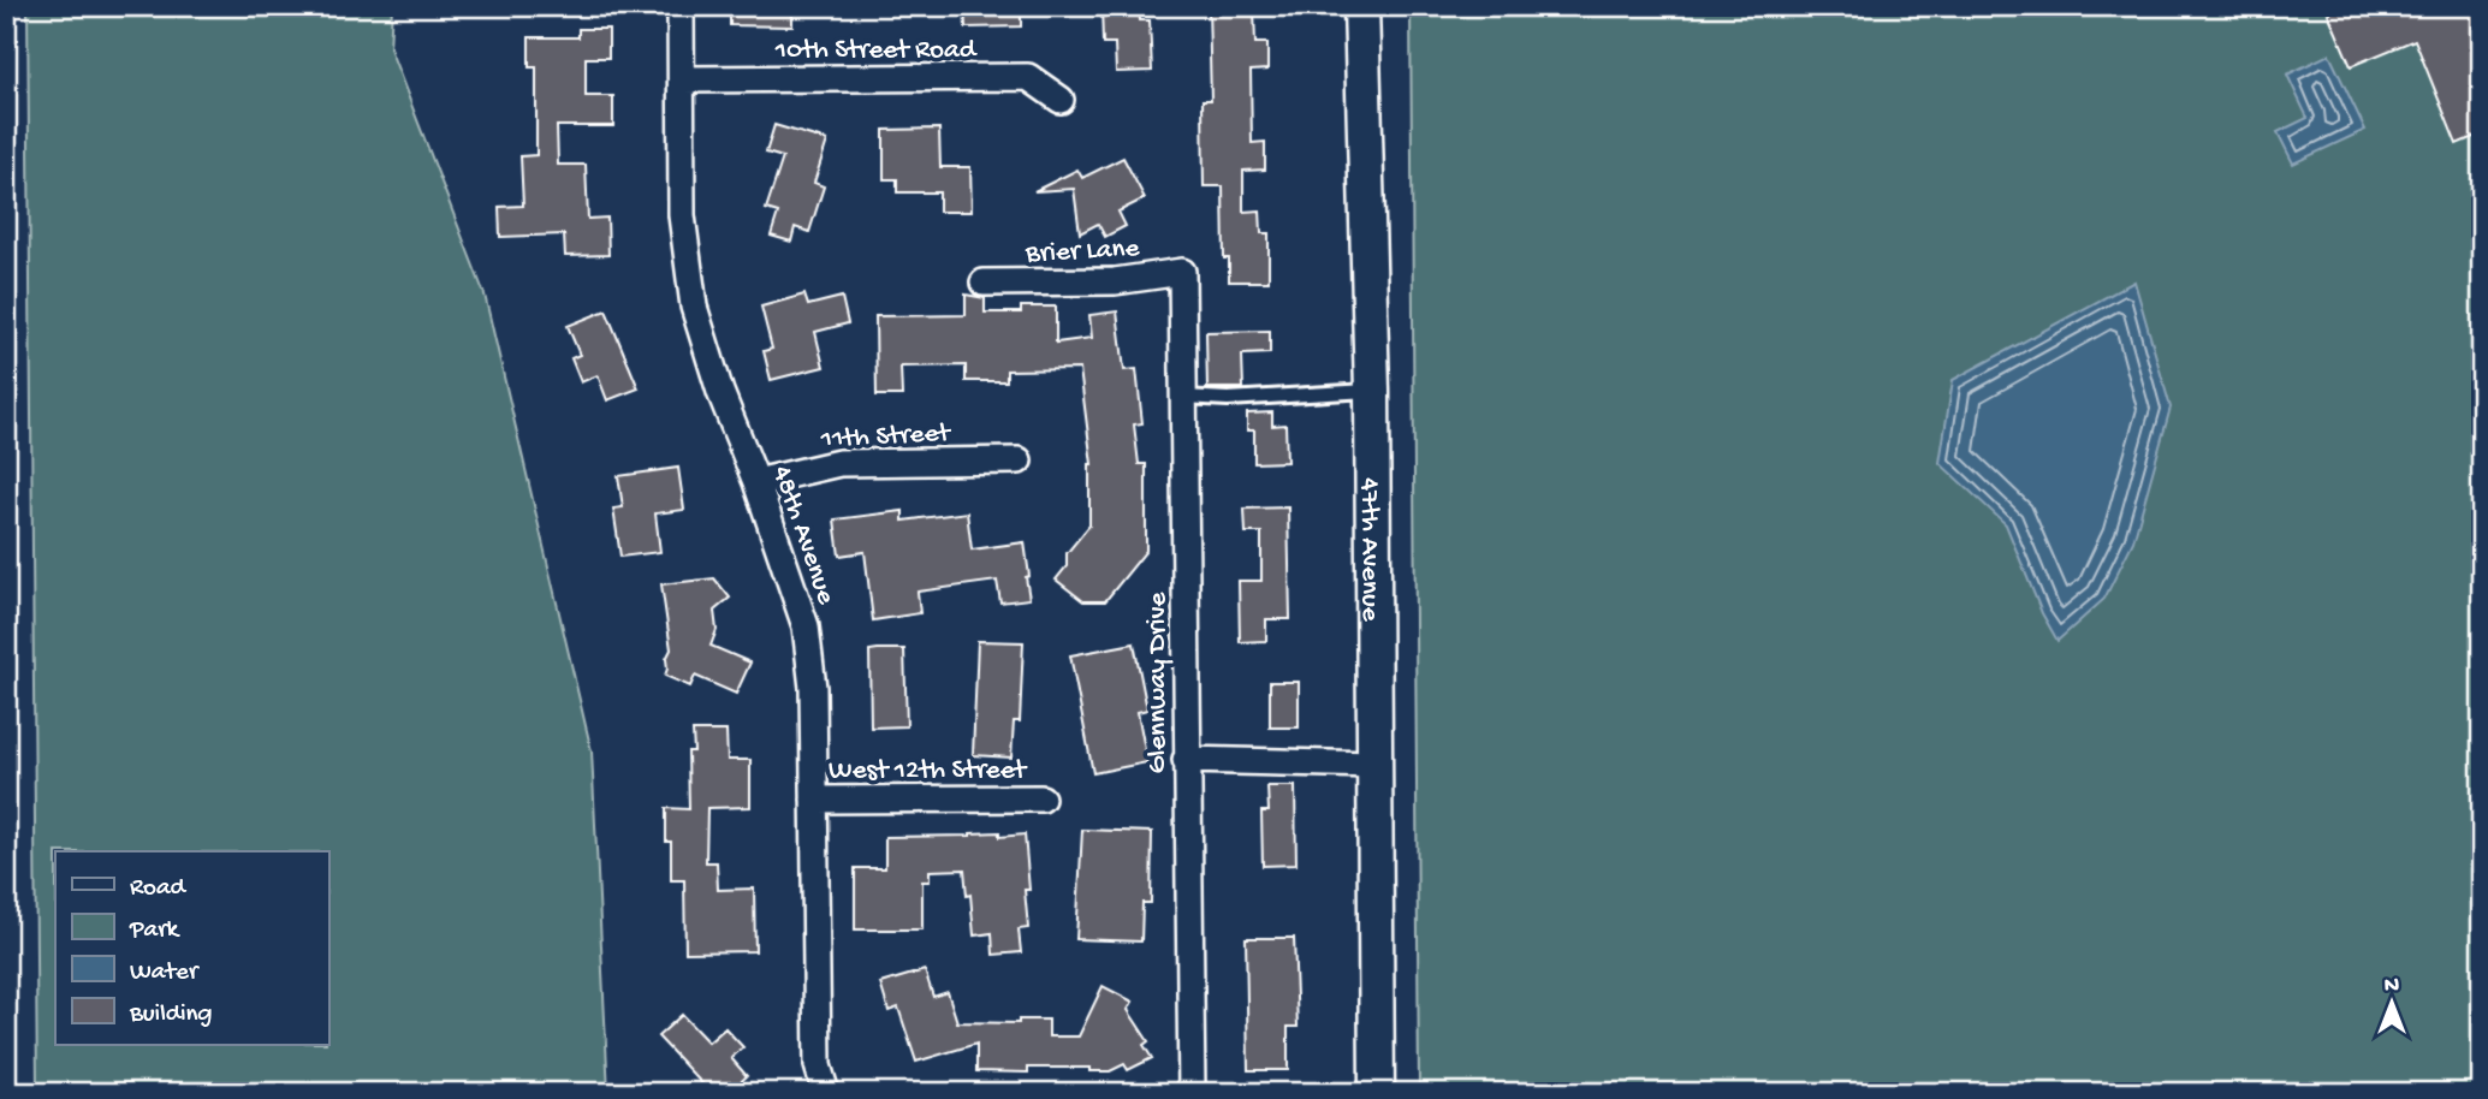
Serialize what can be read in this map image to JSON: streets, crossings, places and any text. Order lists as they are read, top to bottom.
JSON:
{
  "streets": {
    "main road": ["47th Avenue"],
    "street": [
      "10th Street Road",
      "Brier Lane",
      "11th Street",
      "48th Avenue",
      "Glennway Drive",
      "West 12th Street"
    ]
  },
  "crossings": [
    ["10th Street Road", "48th Avenue"],
    ["Brier Lane", "Glennway Drive"],
    ["11th Street", "48th Avenue"],
    ["48th Avenue", "West 12th Street"]
  ],
  "legend": [
    "Road",
    "Park",
    "Water",
    "Building"
  ],
  "north": "top"
}
